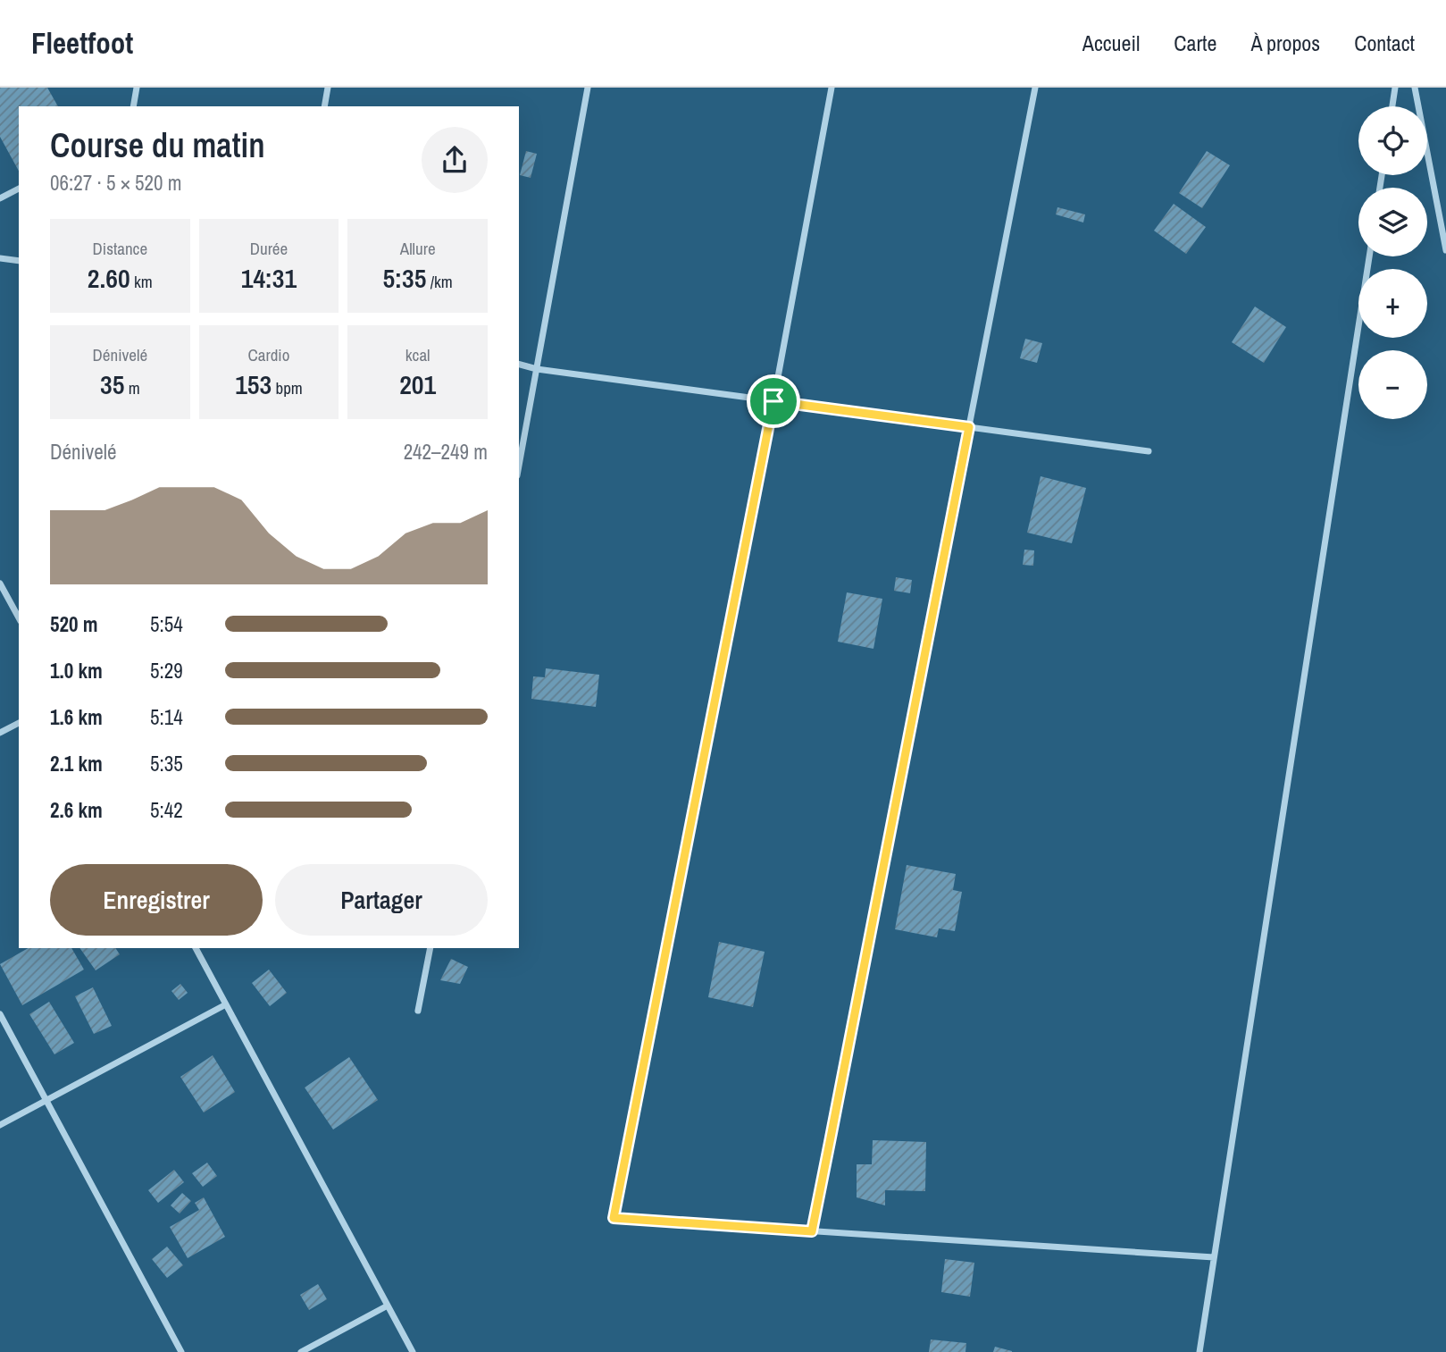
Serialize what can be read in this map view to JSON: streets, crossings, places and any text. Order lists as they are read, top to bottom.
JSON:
{
  "page": {
    "header": "Fleetfoot",
    "nav": [
      "Accueil",
      "Carte",
      "À propos",
      "Contact"
    ],
    "map_buttons": ["+", "−"],
    "heading": ["Course du matin", "06:27 · 5 × 520 m"],
    "stats": [
      ["Distance", "2.60 km"],
      ["Durée", "14:31"],
      ["Allure", "5:35 /km"],
      ["Dénivelé", "35 m"],
      ["Cardio", "153 bpm"],
      ["kcal", "201"]
    ],
    "chart": ["Dénivelé", "242–249 m"],
    "list": [
      {
        "name": "520 m",
        "note": "5:54"
      },
      {
        "name": "1.0 km",
        "note": "5:29"
      },
      {
        "name": "1.6 km",
        "note": "5:14"
      },
      {
        "name": "2.1 km",
        "note": "5:35"
      },
      {
        "name": "2.6 km",
        "note": "5:42"
      }
    ],
    "buttons": ["Enregistrer", "Partager"]
  }
}
